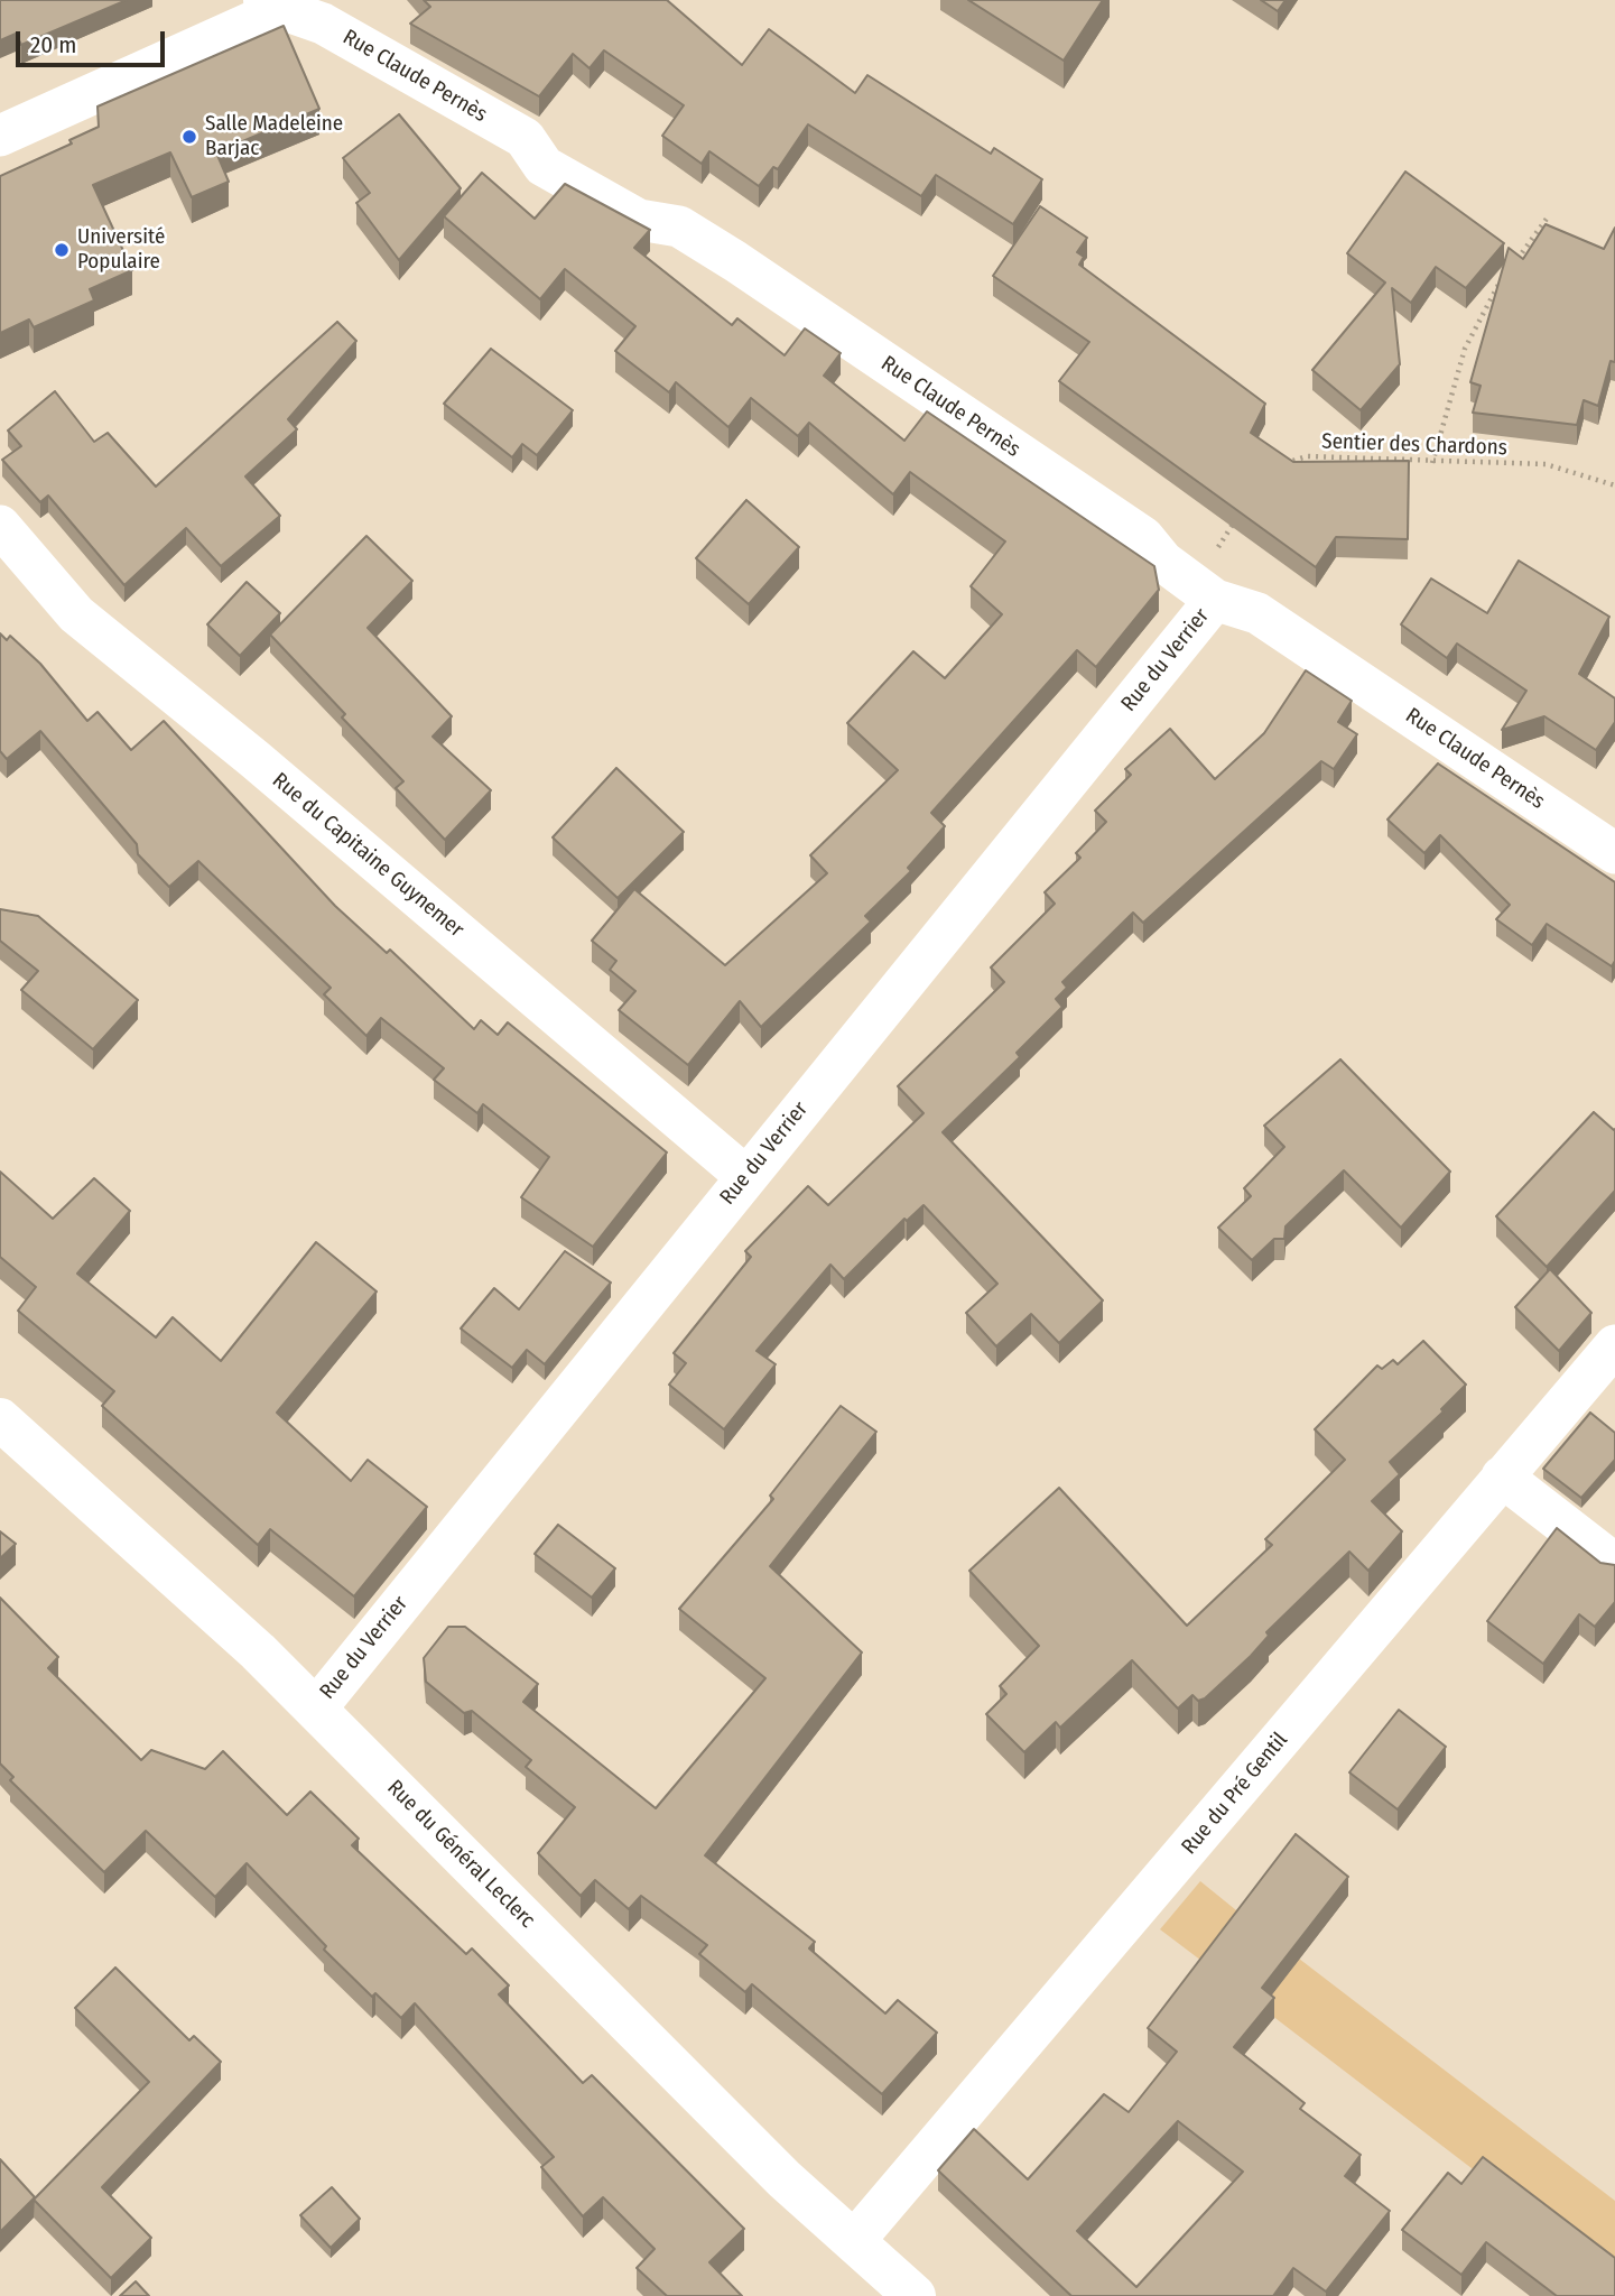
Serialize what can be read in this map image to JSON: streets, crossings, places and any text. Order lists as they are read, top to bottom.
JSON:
{
  "streets": {
    "main road": ["Rue du Général Leclerc"],
    "street": [
      "Rue Claude Pernès",
      "Rue du Verrier",
      "Rue du Capitaine Guynemer",
      "Rue du Pré Gentil"
    ],
    "path": ["Sentier des Chardons"]
  },
  "crossings": [
    ["Rue Claude Pernès", "Rue du Verrier"],
    ["Rue du Verrier", "Rue du Capitaine Guynemer"],
    ["Rue du Verrier", "Rue du Général Leclerc"],
    ["Rue du Pré Gentil", "Rue du Général Leclerc"]
  ],
  "places": ["Salle Madeleine Barjac", "Université Populaire"],
  "scale_bar": "20 m"
}
